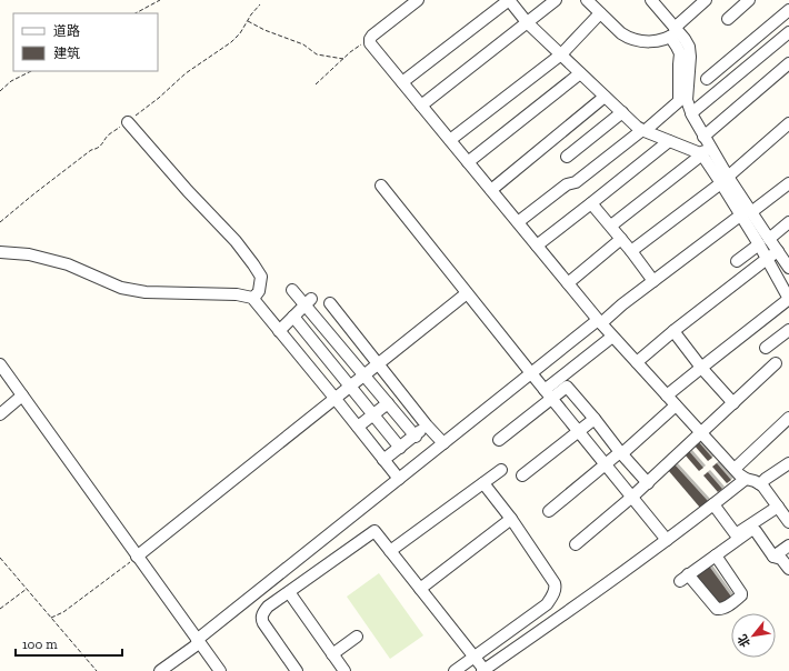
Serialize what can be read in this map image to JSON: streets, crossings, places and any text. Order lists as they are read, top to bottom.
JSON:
{
  "legend": ["道路", "建筑"],
  "scale_bar": "100 m",
  "north": "bottom left"
}
